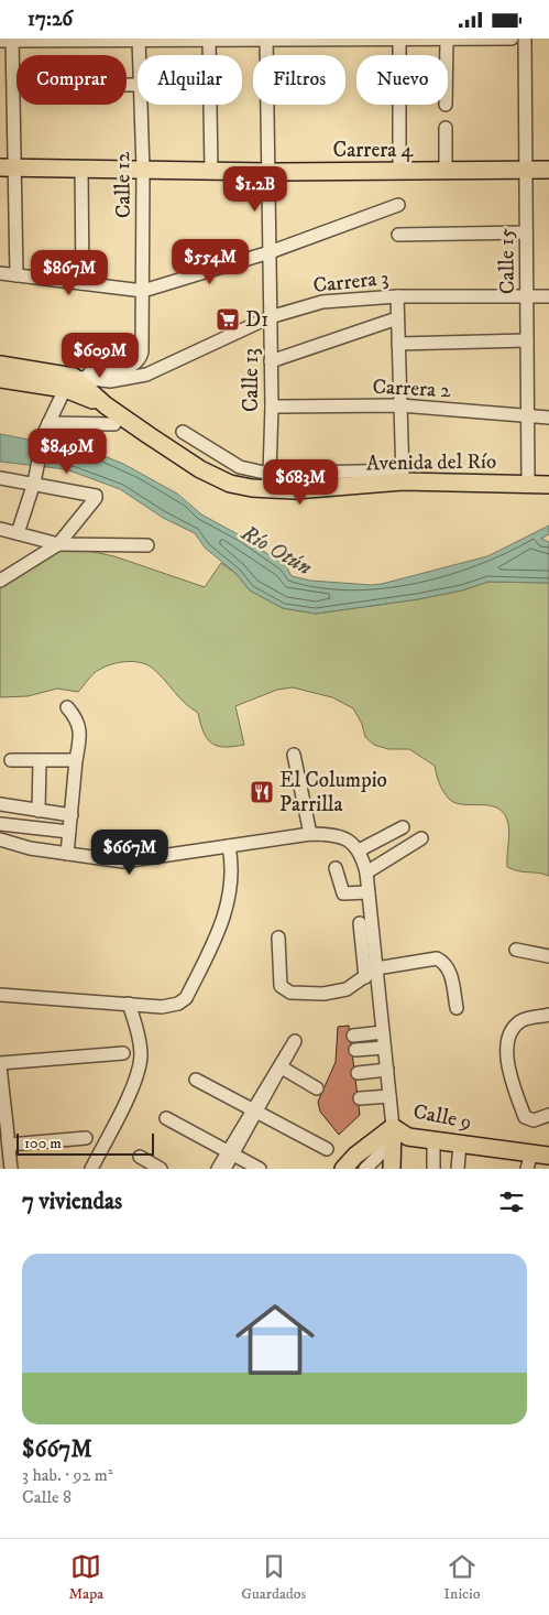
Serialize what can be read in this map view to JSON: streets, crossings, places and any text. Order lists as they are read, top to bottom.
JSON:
{
  "streets": {
    "main road": ["Carrera 4", "Avenida del Río", "Calle 9"],
    "street": [
      "Calle 12",
      "Calle 15",
      "Carrera 3",
      "Calle 13",
      "Carrera 2"
    ]
  },
  "crossings": [
    ["Carrera 4", "Calle 12"],
    ["Carrera 4", "Calle 15"],
    ["Carrera 4", "Calle 13"],
    ["Calle 12", "Carrera 3"],
    ["Calle 12", "Avenida del Río"],
    ["Calle 15", "Carrera 3"],
    ["Calle 15", "Carrera 2"],
    ["Calle 15", "Avenida del Río"],
    ["Carrera 3", "Calle 13"],
    ["Carrera 3", "Avenida del Río"],
    ["Calle 13", "Carrera 2"],
    ["Calle 13", "Avenida del Río"]
  ],
  "water": ["Río Otún"],
  "places": {
    "supermarket": ["D1"],
    "restaurant": ["El Columpio Parrilla"]
  },
  "scale_bar": "100 m",
  "page": {
    "status": "17:26",
    "chip": [
      "Comprar",
      "Alquilar",
      "Filtros",
      "Nuevo"
    ],
    "price": [
      "$1.2B",
      "$554M",
      "$867M",
      "$609M",
      "$849M",
      "$683M",
      "$667M"
    ],
    "scale": "100 m",
    "heading": "7 viviendas",
    "list": [
      {
        "name": "$667M",
        "note": "3 hab. · 92 m² · Calle 8"
      }
    ],
    "tabs": ["Mapa", "Guardados", "Inicio"]
  }
}
